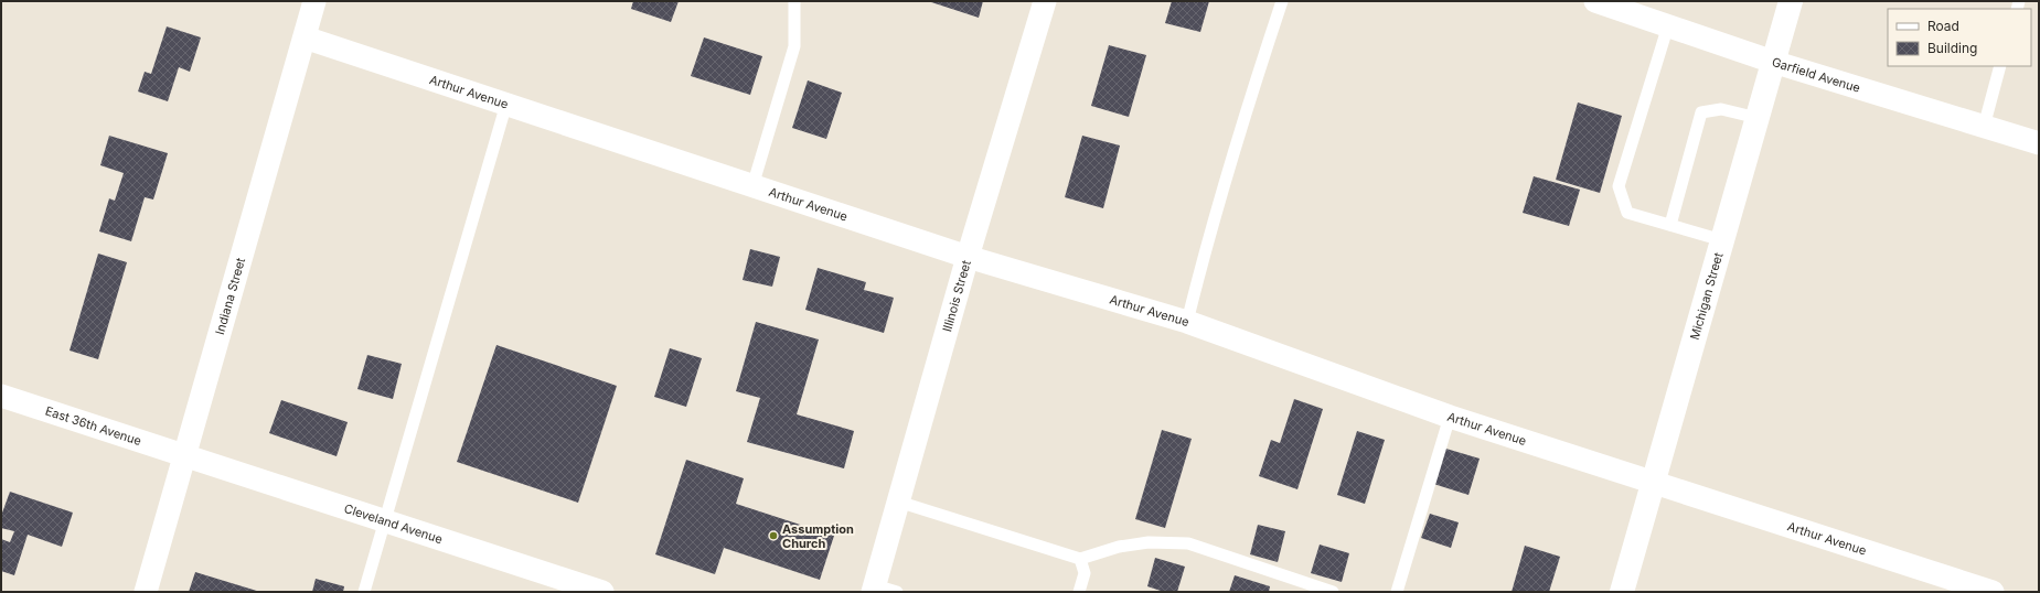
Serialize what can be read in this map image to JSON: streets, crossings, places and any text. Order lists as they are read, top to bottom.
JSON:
{
  "streets": {
    "street": [
      "Garfield Avenue",
      "Arthur Avenue",
      "Indiana Street",
      "Illinois Street",
      "Michigan Street",
      "East 36th Avenue",
      "Cleveland Avenue"
    ]
  },
  "crossings": [
    ["Garfield Avenue", "Michigan Street"],
    ["Arthur Avenue", "Indiana Street"],
    ["Arthur Avenue", "Illinois Street"],
    ["Arthur Avenue", "Michigan Street"],
    ["Indiana Street", "East 36th Avenue"],
    ["Indiana Street", "Cleveland Avenue"],
    ["East 36th Avenue", "Cleveland Avenue"]
  ],
  "places": ["Assumption Church"],
  "legend": ["Road", "Building"]
}
